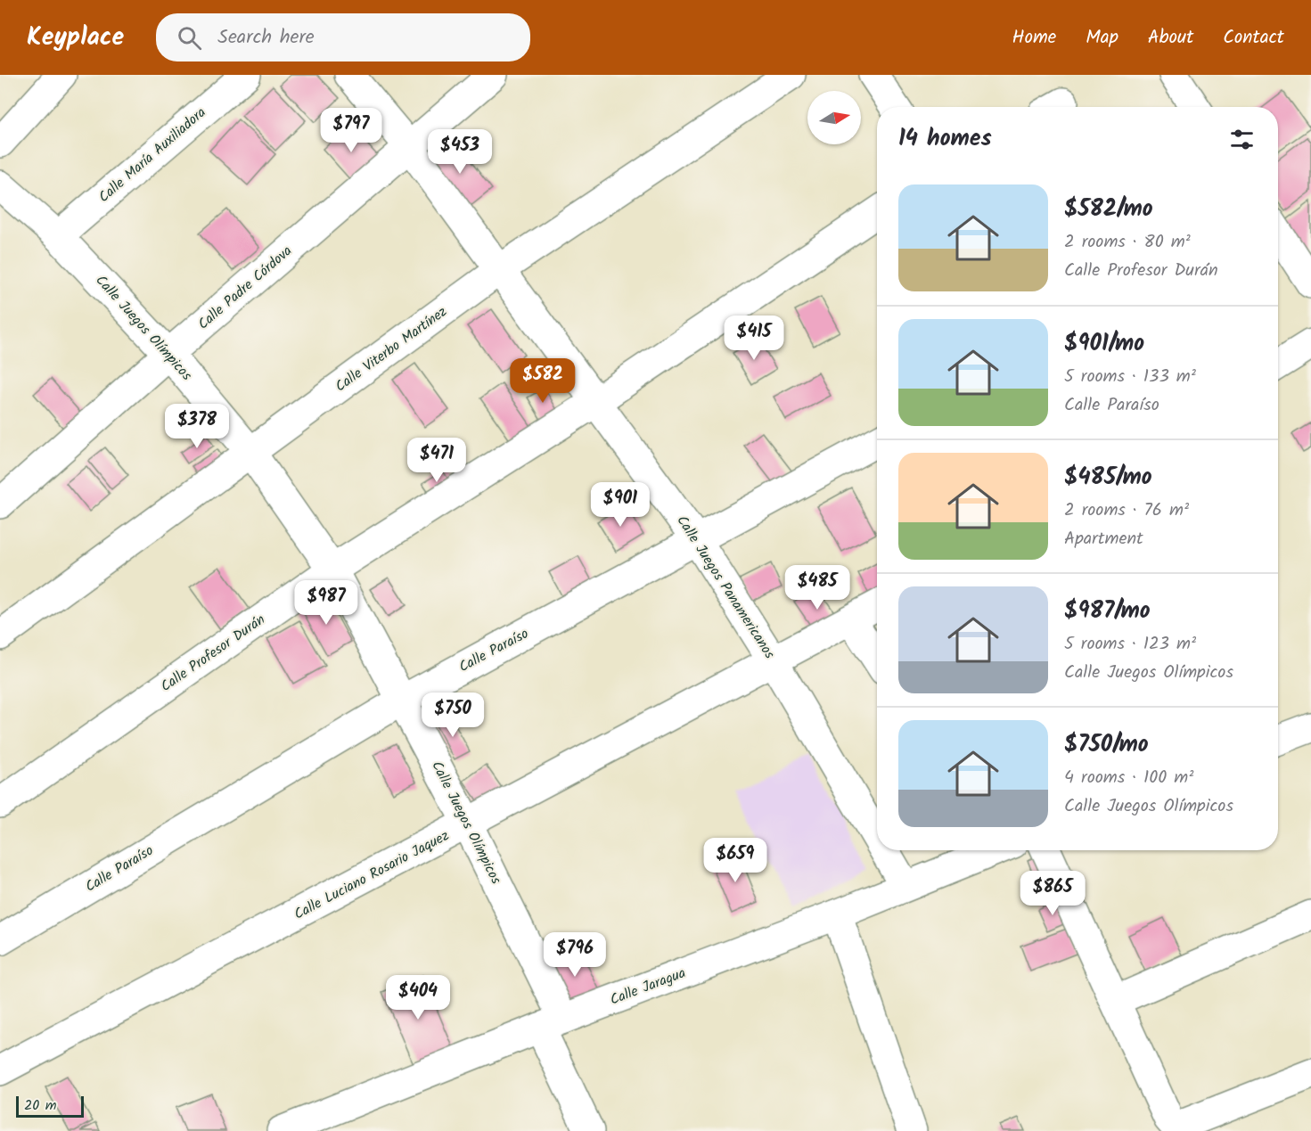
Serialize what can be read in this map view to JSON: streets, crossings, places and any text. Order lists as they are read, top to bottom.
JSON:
{
  "streets": {
    "street": [
      "Calle María Auxiliadora",
      "Calle Padre Córdova",
      "Calle Juegos Olímpicos",
      "Calle Viterbo Martínez",
      "Calle Juegos Panamericanos",
      "Calle Paraíso",
      "Calle Profesor Durán",
      "Calle Luciano Rosario Jaquez",
      "Calle Jaragua"
    ]
  },
  "crossings": [
    ["Calle María Auxiliadora", "Calle Juegos Olímpicos"],
    ["Calle Padre Córdova", "Calle Juegos Olímpicos"],
    ["Calle Padre Córdova", "Calle Juegos Panamericanos"],
    ["Calle Juegos Olímpicos", "Calle Viterbo Martínez"],
    ["Calle Juegos Olímpicos", "Calle Paraíso"],
    ["Calle Juegos Olímpicos", "Calle Profesor Durán"],
    ["Calle Juegos Olímpicos", "Calle Luciano Rosario Jaquez"],
    ["Calle Juegos Olímpicos", "Calle Jaragua"],
    ["Calle Viterbo Martínez", "Calle Juegos Panamericanos"],
    ["Calle Juegos Panamericanos", "Calle Paraíso"],
    ["Calle Juegos Panamericanos", "Calle Profesor Durán"],
    ["Calle Juegos Panamericanos", "Calle Luciano Rosario Jaquez"],
    ["Calle Juegos Panamericanos", "Calle Jaragua"]
  ],
  "scale_bar": "20 m",
  "north": "right",
  "page": {
    "header": "Keyplace",
    "search": "Search here",
    "nav": [
      "Home",
      "Map",
      "About",
      "Contact"
    ],
    "heading": "14 homes",
    "price": [
      "$797",
      "$453",
      "$415",
      "$582",
      "$378",
      "$471",
      "$901",
      "$485",
      "$987",
      "$750",
      "$659",
      "$865",
      "$796",
      "$404"
    ],
    "list": [
      {
        "name": "$582/mo",
        "note": "2 rooms · 80 m² · Calle Profesor Durán"
      },
      {
        "name": "$901/mo",
        "note": "5 rooms · 133 m² · Calle Paraíso"
      },
      {
        "name": "$485/mo",
        "note": "2 rooms · 76 m² · Apartment"
      },
      {
        "name": "$987/mo",
        "note": "5 rooms · 123 m² · Calle Juegos Olímpicos"
      },
      {
        "name": "$750/mo",
        "note": "4 rooms · 100 m² · Calle Juegos Olímpicos"
      }
    ],
    "scale": "20 m"
  }
}
